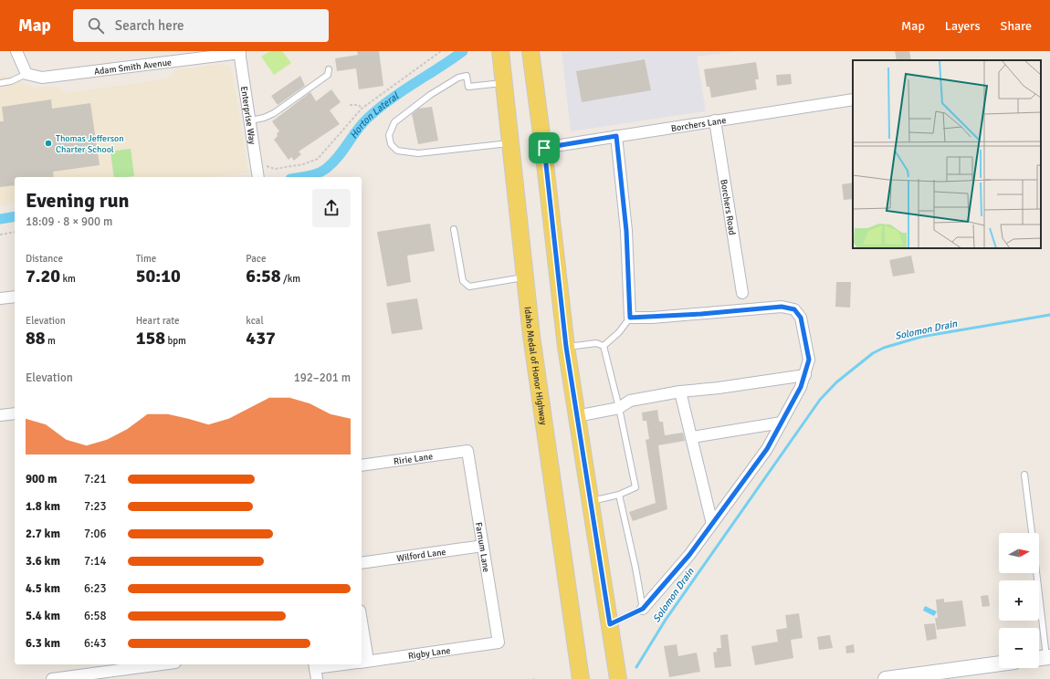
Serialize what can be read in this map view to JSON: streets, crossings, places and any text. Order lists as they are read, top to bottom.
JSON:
{
  "streets": {
    "main road": ["Idaho Medal of Honor Highway"],
    "street": [
      "Adam Smith Avenue",
      "Enterprise Way",
      "Borchers Lane",
      "Borchers Road",
      "Ririe Lane",
      "Farnum Lane",
      "Wilford Lane",
      "Rigby Lane"
    ]
  },
  "crossings": [
    ["Adam Smith Avenue", "Enterprise Way"],
    ["Borchers Lane", "Borchers Road"],
    ["Ririe Lane", "Farnum Lane"],
    ["Farnum Lane", "Wilford Lane"],
    ["Farnum Lane", "Rigby Lane"]
  ],
  "water": ["Horton Lateral", "Solomon Drain"],
  "places": ["Thomas Jefferson Charter School"],
  "north": "right",
  "page": {
    "header": "Map",
    "search": "Search here",
    "nav": ["Map", "Layers", "Share"],
    "heading": ["Evening run", "18:09 · 8 × 900 m"],
    "stats": [
      ["Distance", "7.20 km"],
      ["Time", "50:10"],
      ["Pace", "6:58 /km"],
      ["Elevation", "88 m"],
      ["Heart rate", "158 bpm"],
      ["kcal", "437"]
    ],
    "chart": ["Elevation", "192–201 m"],
    "list": [
      {
        "name": "900 m",
        "note": "7:21"
      },
      {
        "name": "1.8 km",
        "note": "7:23"
      },
      {
        "name": "2.7 km",
        "note": "7:06"
      },
      {
        "name": "3.6 km",
        "note": "7:14"
      },
      {
        "name": "4.5 km",
        "note": "6:23"
      },
      {
        "name": "5.4 km",
        "note": "6:58"
      },
      {
        "name": "6.3 km",
        "note": "6:43"
      }
    ],
    "map_buttons": ["+", "−"]
  }
}
